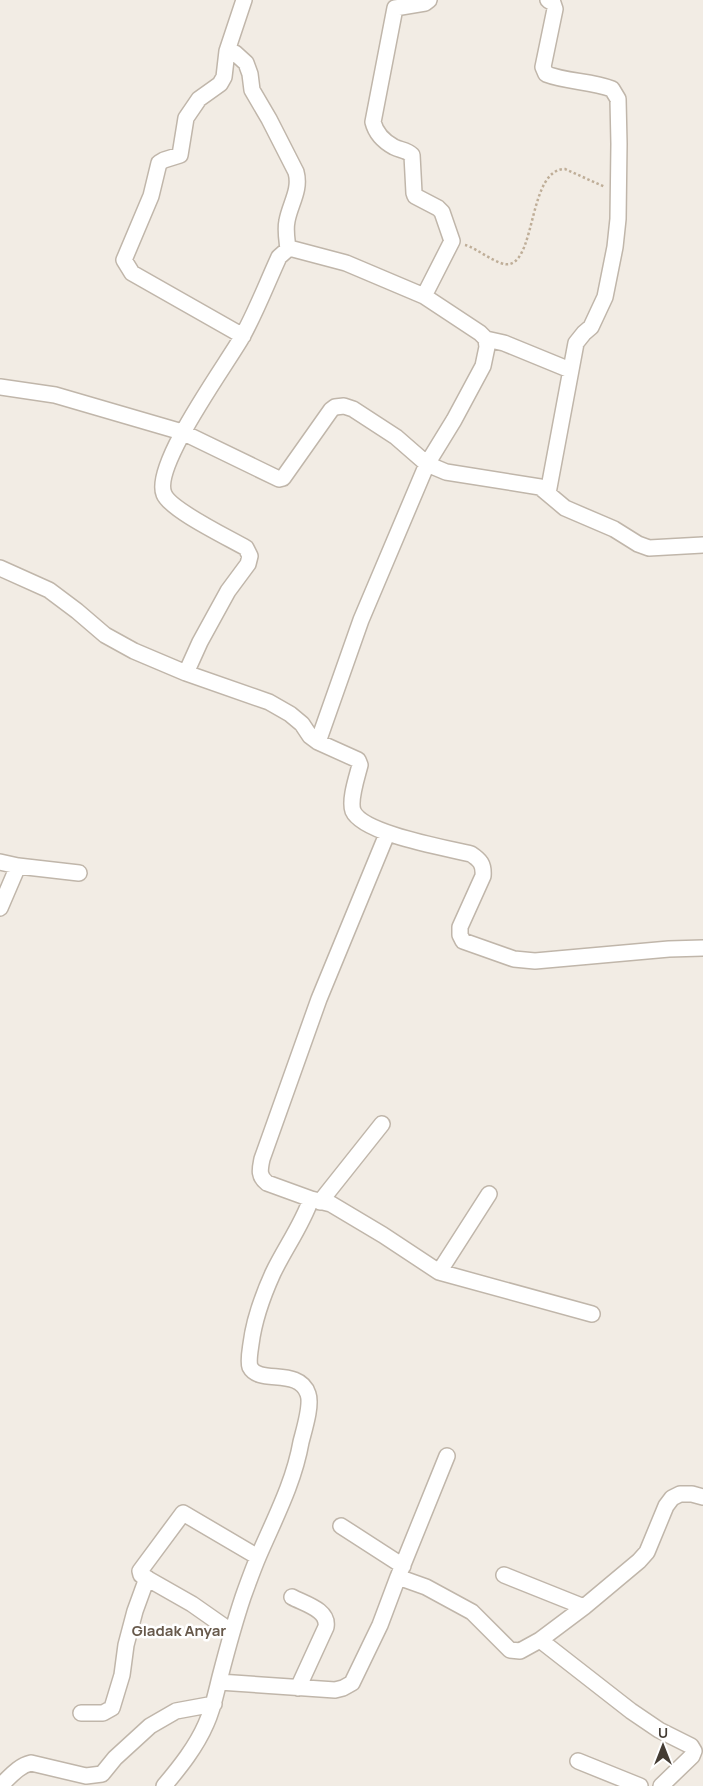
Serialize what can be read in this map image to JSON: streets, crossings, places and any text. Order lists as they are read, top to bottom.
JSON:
{
  "districts": ["Gladak Anyar"],
  "north": "top"
}
